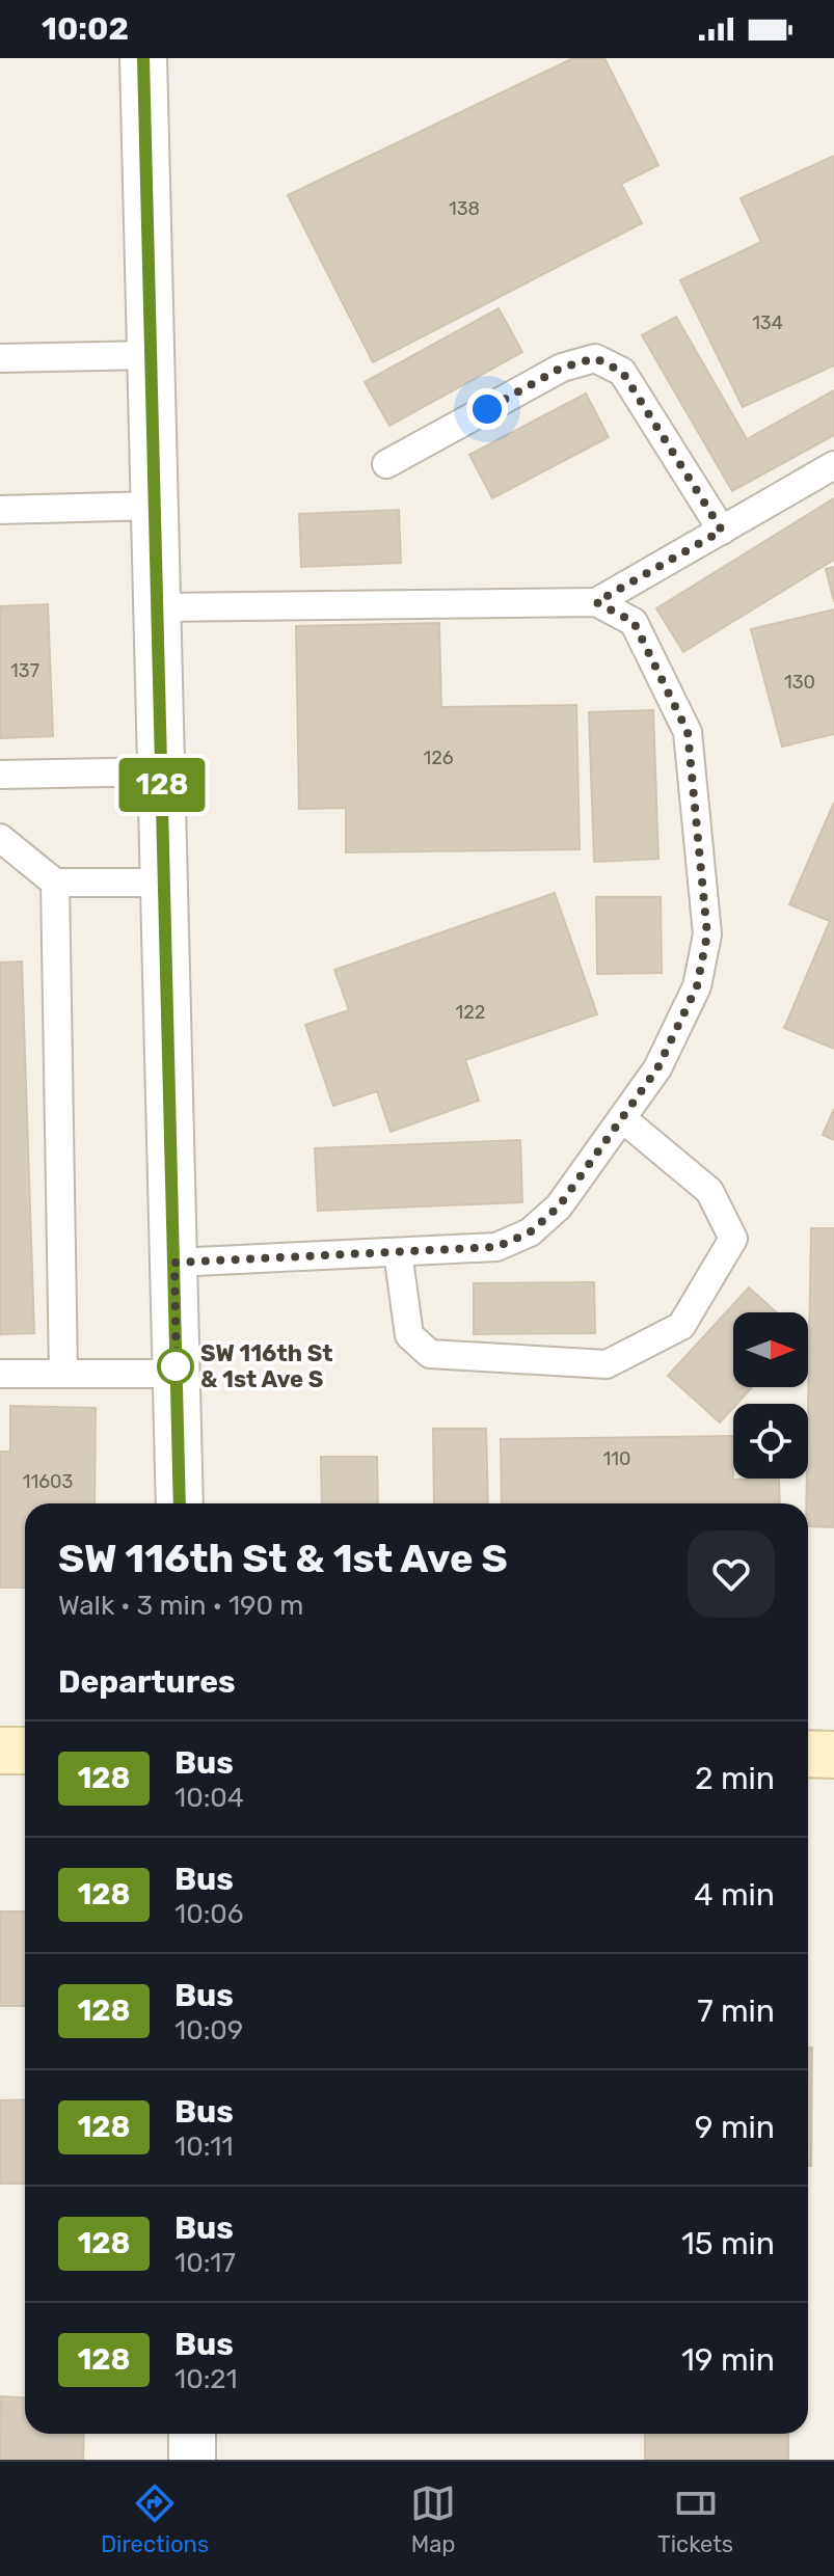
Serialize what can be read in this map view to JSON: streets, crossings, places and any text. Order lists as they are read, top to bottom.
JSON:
{
  "places": ["SW 116th St & 1st Ave S"],
  "lines": ["bus line 128"],
  "house_numbers": [
    "138",
    "134",
    "137",
    "130",
    "126",
    "122",
    "110",
    "11603"
  ],
  "north": "right",
  "page": {
    "status": "10:02",
    "on_map": "128",
    "heading": [
      ["SW 116th St & 1st Ave S", "Walk · 3 min · 190 m"],
      "Departures"
    ],
    "list": [
      {
        "mark": "128",
        "name": "Bus",
        "note": "10:04",
        "value": "2 min"
      },
      {
        "mark": "128",
        "name": "Bus",
        "note": "10:06",
        "value": "4 min"
      },
      {
        "mark": "128",
        "name": "Bus",
        "note": "10:09",
        "value": "7 min"
      },
      {
        "mark": "128",
        "name": "Bus",
        "note": "10:11",
        "value": "9 min"
      },
      {
        "mark": "128",
        "name": "Bus",
        "note": "10:17",
        "value": "15 min"
      },
      {
        "mark": "128",
        "name": "Bus",
        "note": "10:21",
        "value": "19 min"
      }
    ],
    "tabs": ["Directions", "Map", "Tickets"]
  }
}
